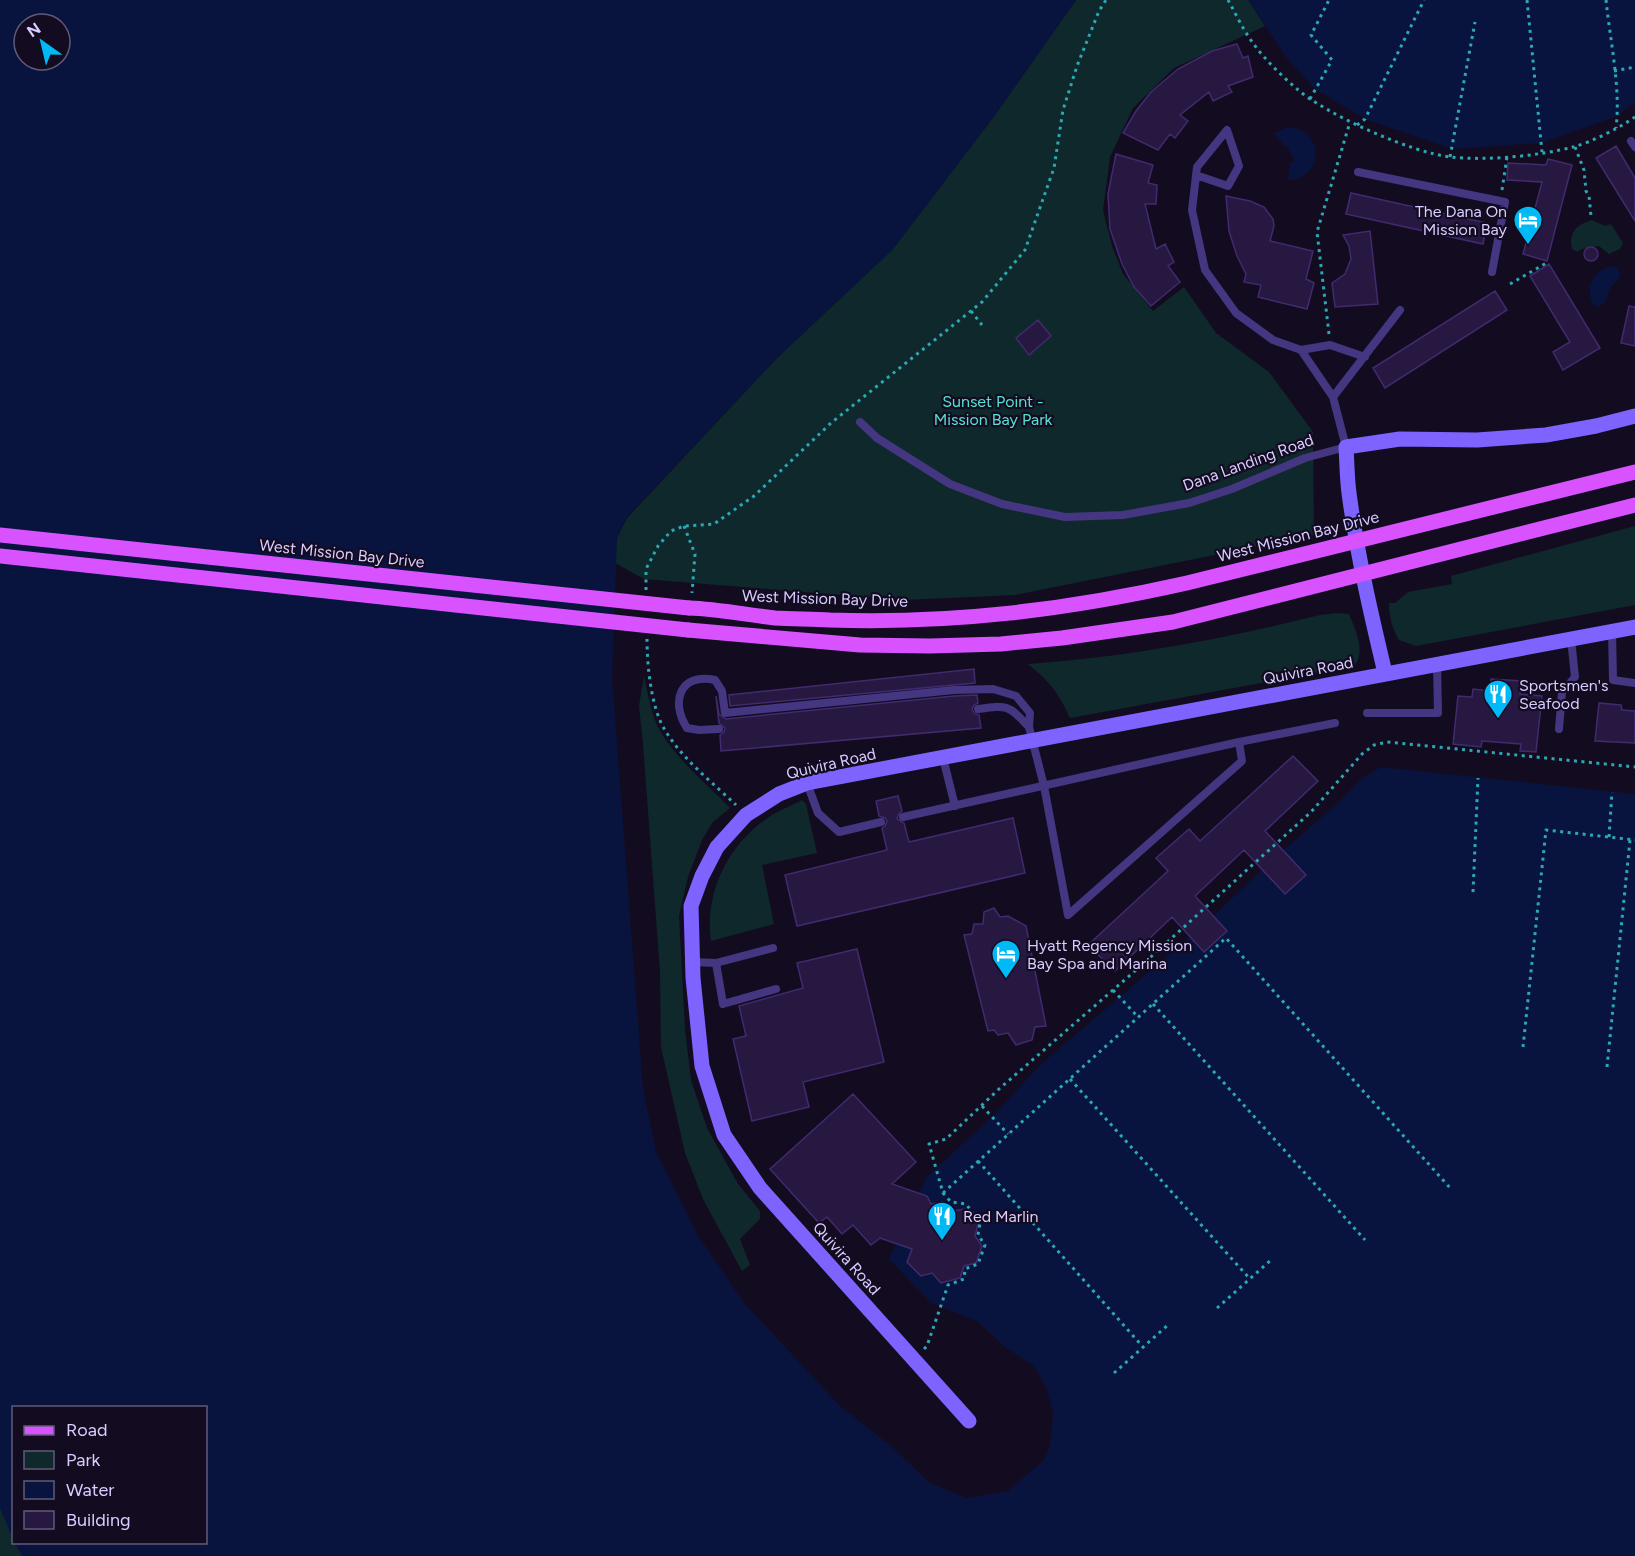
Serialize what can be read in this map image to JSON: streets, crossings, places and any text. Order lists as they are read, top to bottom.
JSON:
{
  "streets": {
    "main road": ["West Mission Bay Drive"],
    "street": ["Dana Landing Road", "Quivira Road"]
  },
  "parks": ["Sunset Point - Mission Bay Park"],
  "places": {
    "hotel": ["The Dana On Mission Bay", "Hyatt Regency Mission Bay Spa and Marina"],
    "restaurant": ["Sportsmen's Seafood", "Red Marlin"]
  },
  "legend": [
    "Road",
    "Park",
    "Water",
    "Building"
  ],
  "north": "top left"
}
